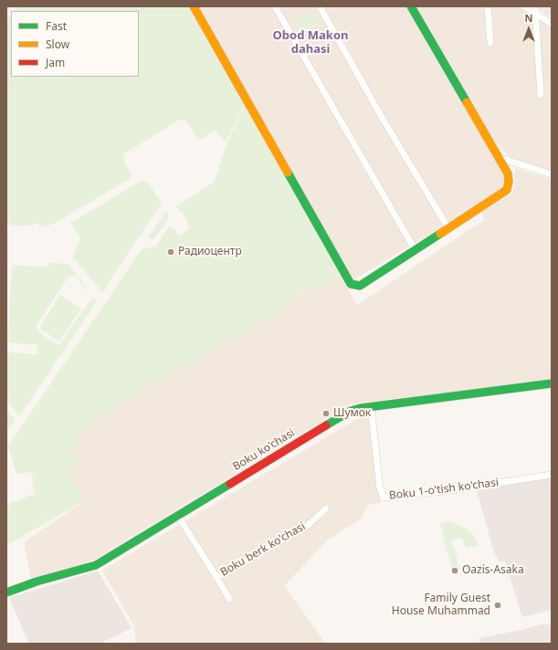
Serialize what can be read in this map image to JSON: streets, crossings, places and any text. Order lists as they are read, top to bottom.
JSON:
{
  "streets": {
    "street": ["Boku ko'chasi", "Boku 1-o'tish ko'chasi", "Boku berk ko'chasi"]
  },
  "crossings": [
    ["Boku ko'chasi", "Boku 1-o'tish ko'chasi"],
    ["Boku ko'chasi", "Boku berk ko'chasi"]
  ],
  "districts": ["Obod Makon dahasi"],
  "places": [
    "Радиоцентр",
    "Шумок",
    "Oazis-Asaka",
    "Family Guest House Muhammad"
  ],
  "legend": ["Fast", "Slow", "Jam"],
  "north": "top"
}
